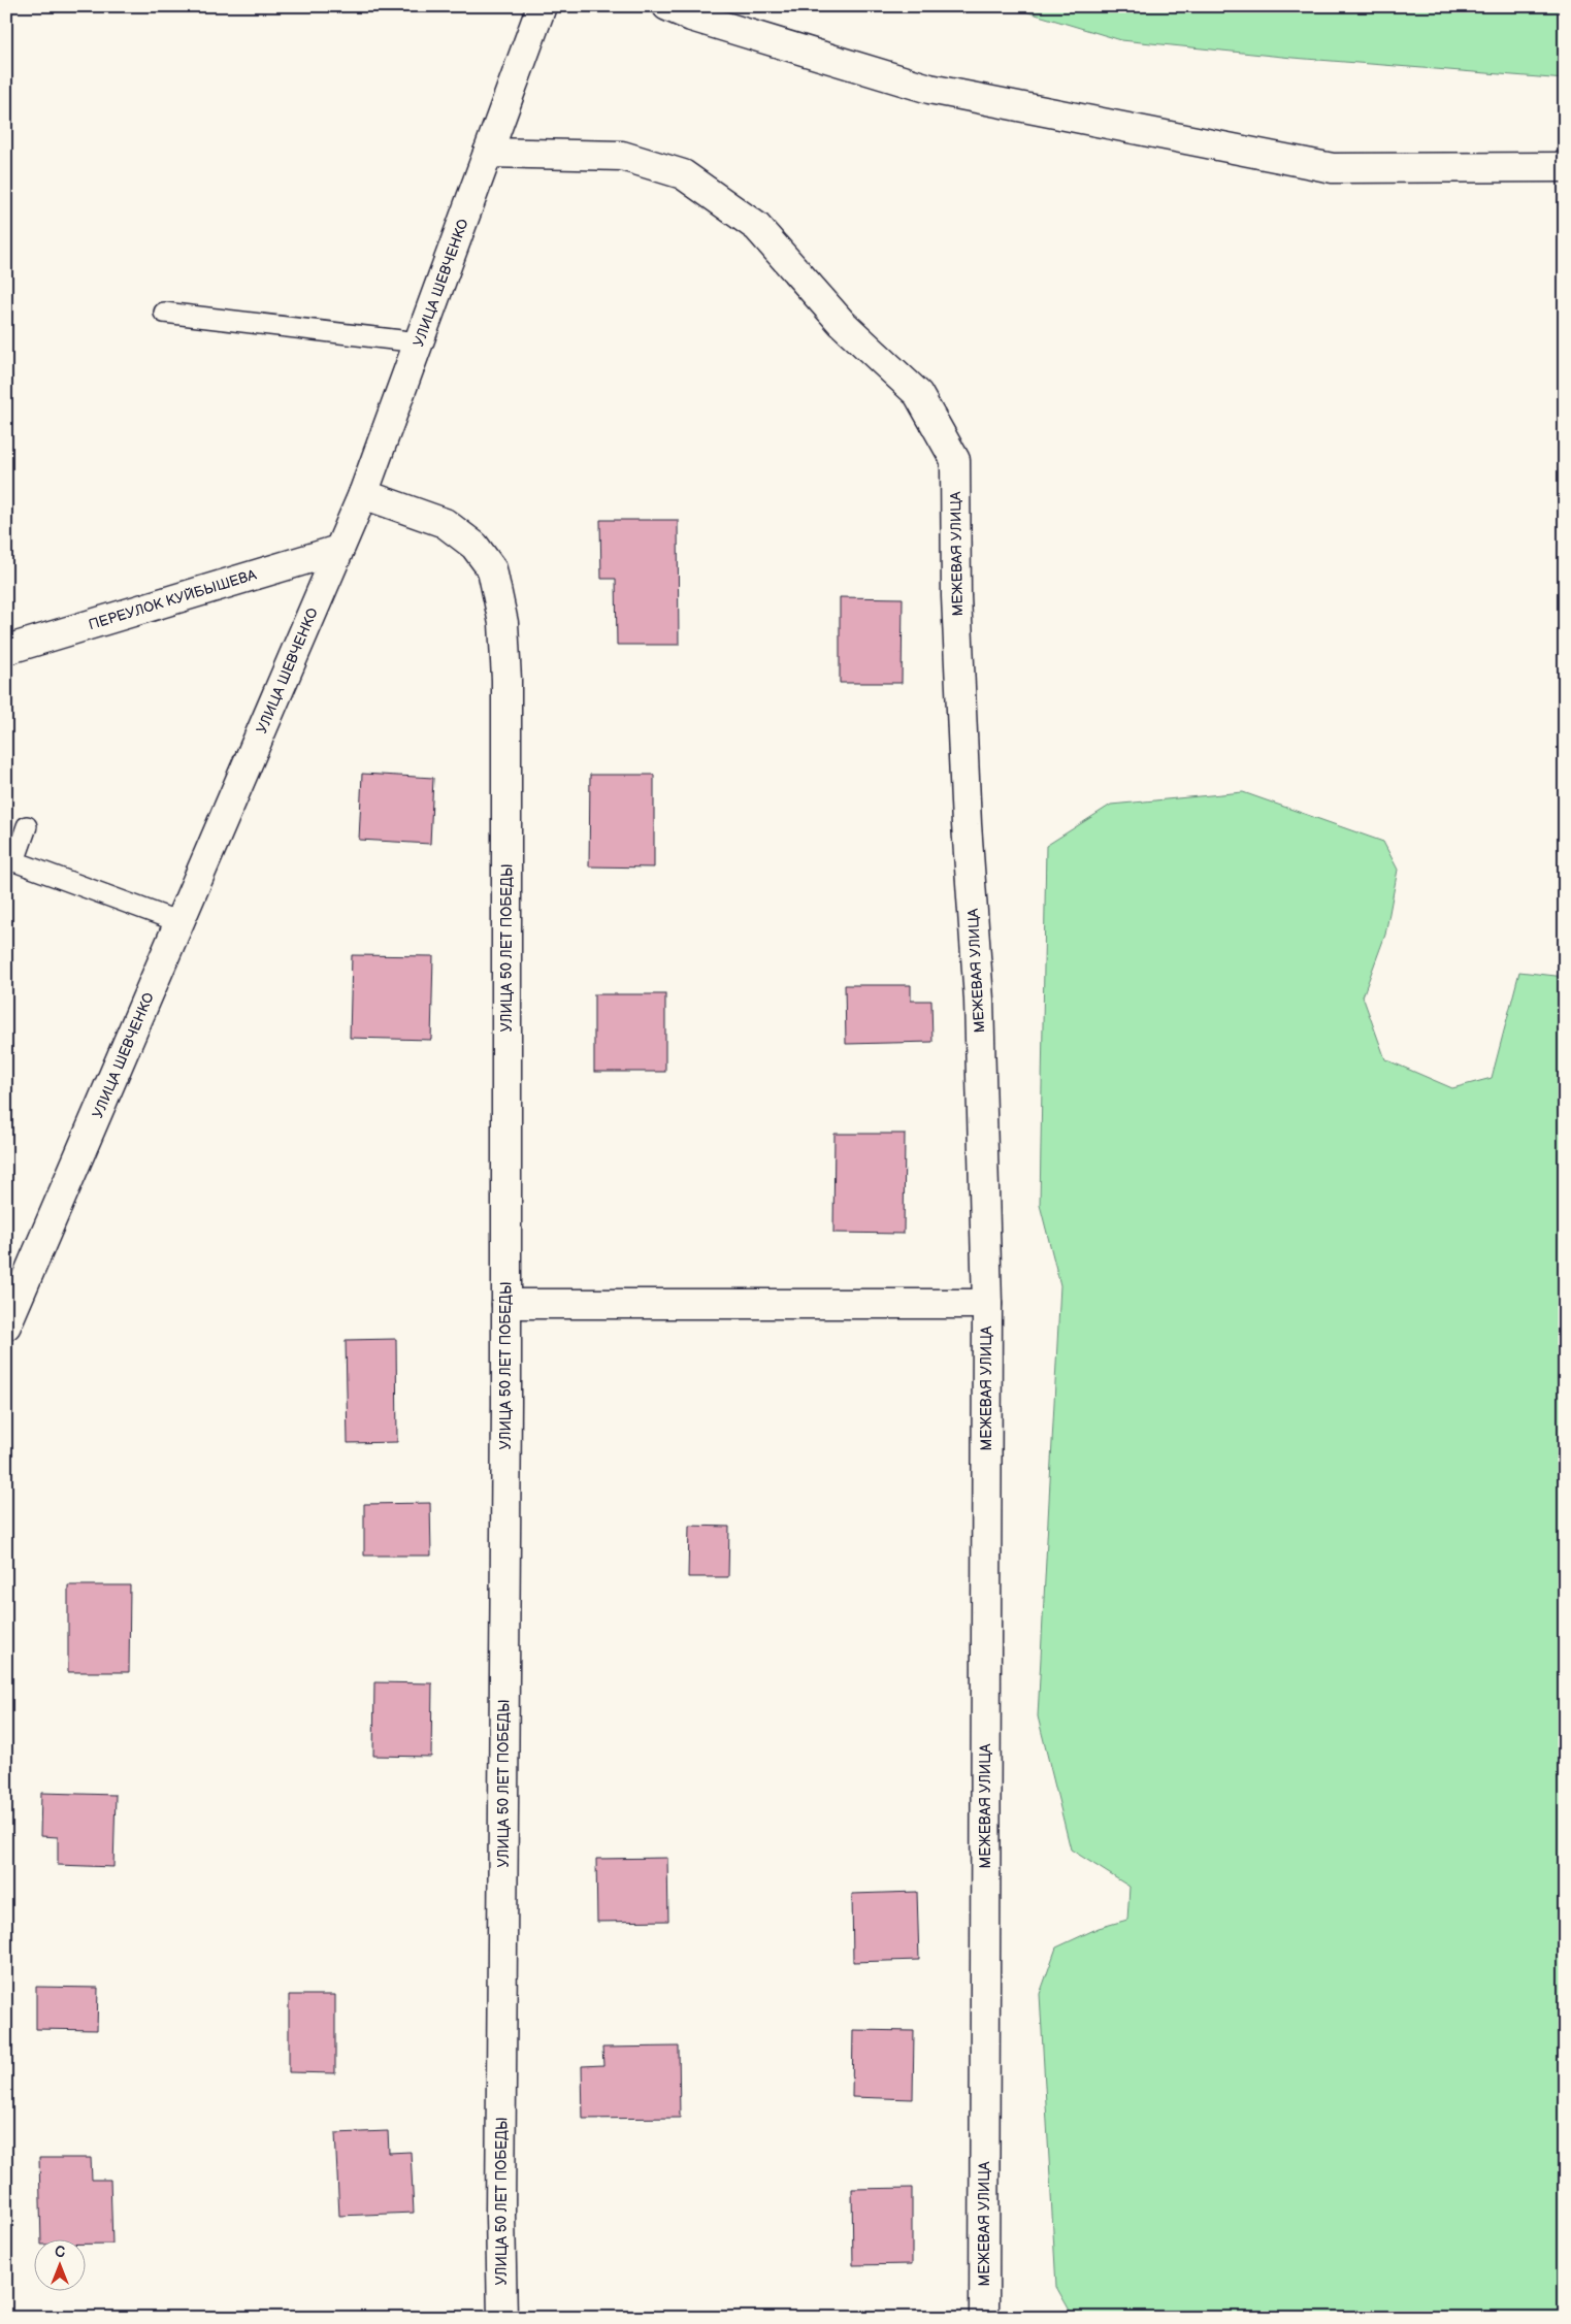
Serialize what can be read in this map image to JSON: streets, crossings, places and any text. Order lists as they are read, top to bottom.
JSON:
{
  "streets": {
    "street": [
      "УЛИЦА ШЕВЧЕНКО",
      "МЕЖЕВАЯ УЛИЦА",
      "ПЕРЕУЛОК КУЙБЫШЕВА",
      "УЛИЦА 50 ЛЕТ ПОБЕДЫ"
    ]
  },
  "crossings": [
    ["УЛИЦА ШЕВЧЕНКО", "МЕЖЕВАЯ УЛИЦА"],
    ["УЛИЦА ШЕВЧЕНКО", "ПЕРЕУЛОК КУЙБЫШЕВА"],
    ["УЛИЦА ШЕВЧЕНКО", "УЛИЦА 50 ЛЕТ ПОБЕДЫ"]
  ],
  "north": "top"
}
